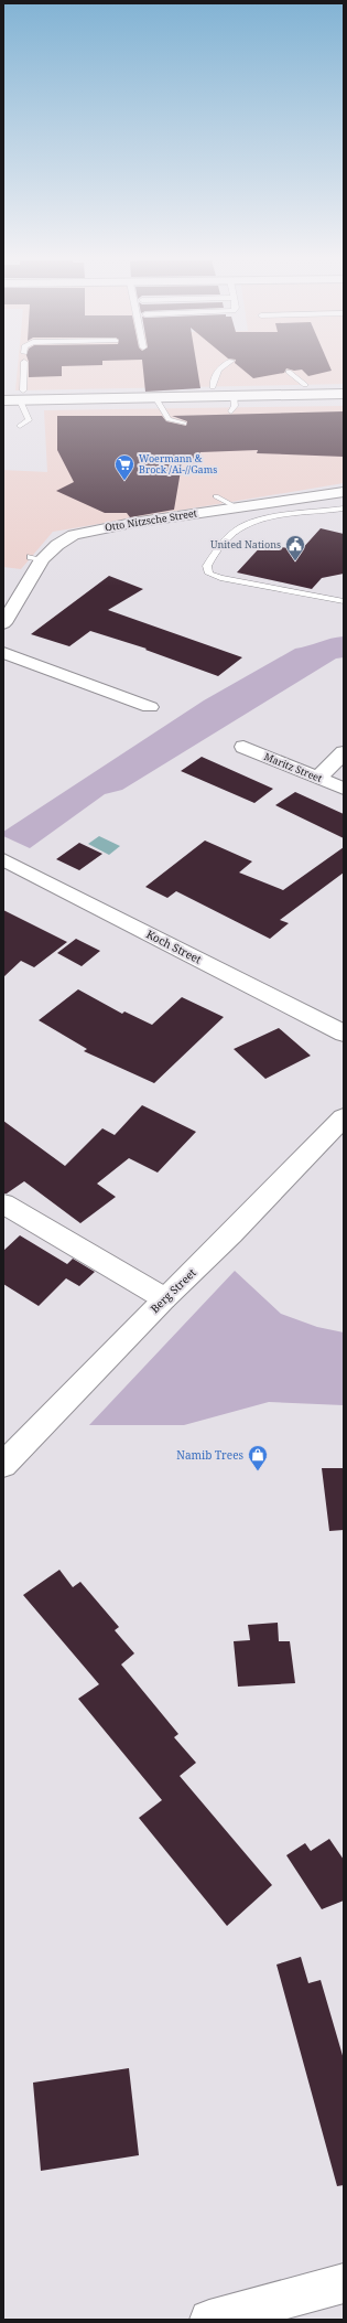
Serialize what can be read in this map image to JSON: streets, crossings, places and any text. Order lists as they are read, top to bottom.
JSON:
{
  "streets": {
    "main road": [
      "Otto Nitzsche Street",
      "Maritz Street",
      "Koch Street",
      "Berg Street"
    ]
  },
  "places": {
    "supermarket": ["Woermann & Brock /Ai-//Gams"],
    "public building": ["United Nations"],
    "shop": ["Namib Trees"]
  }
}
